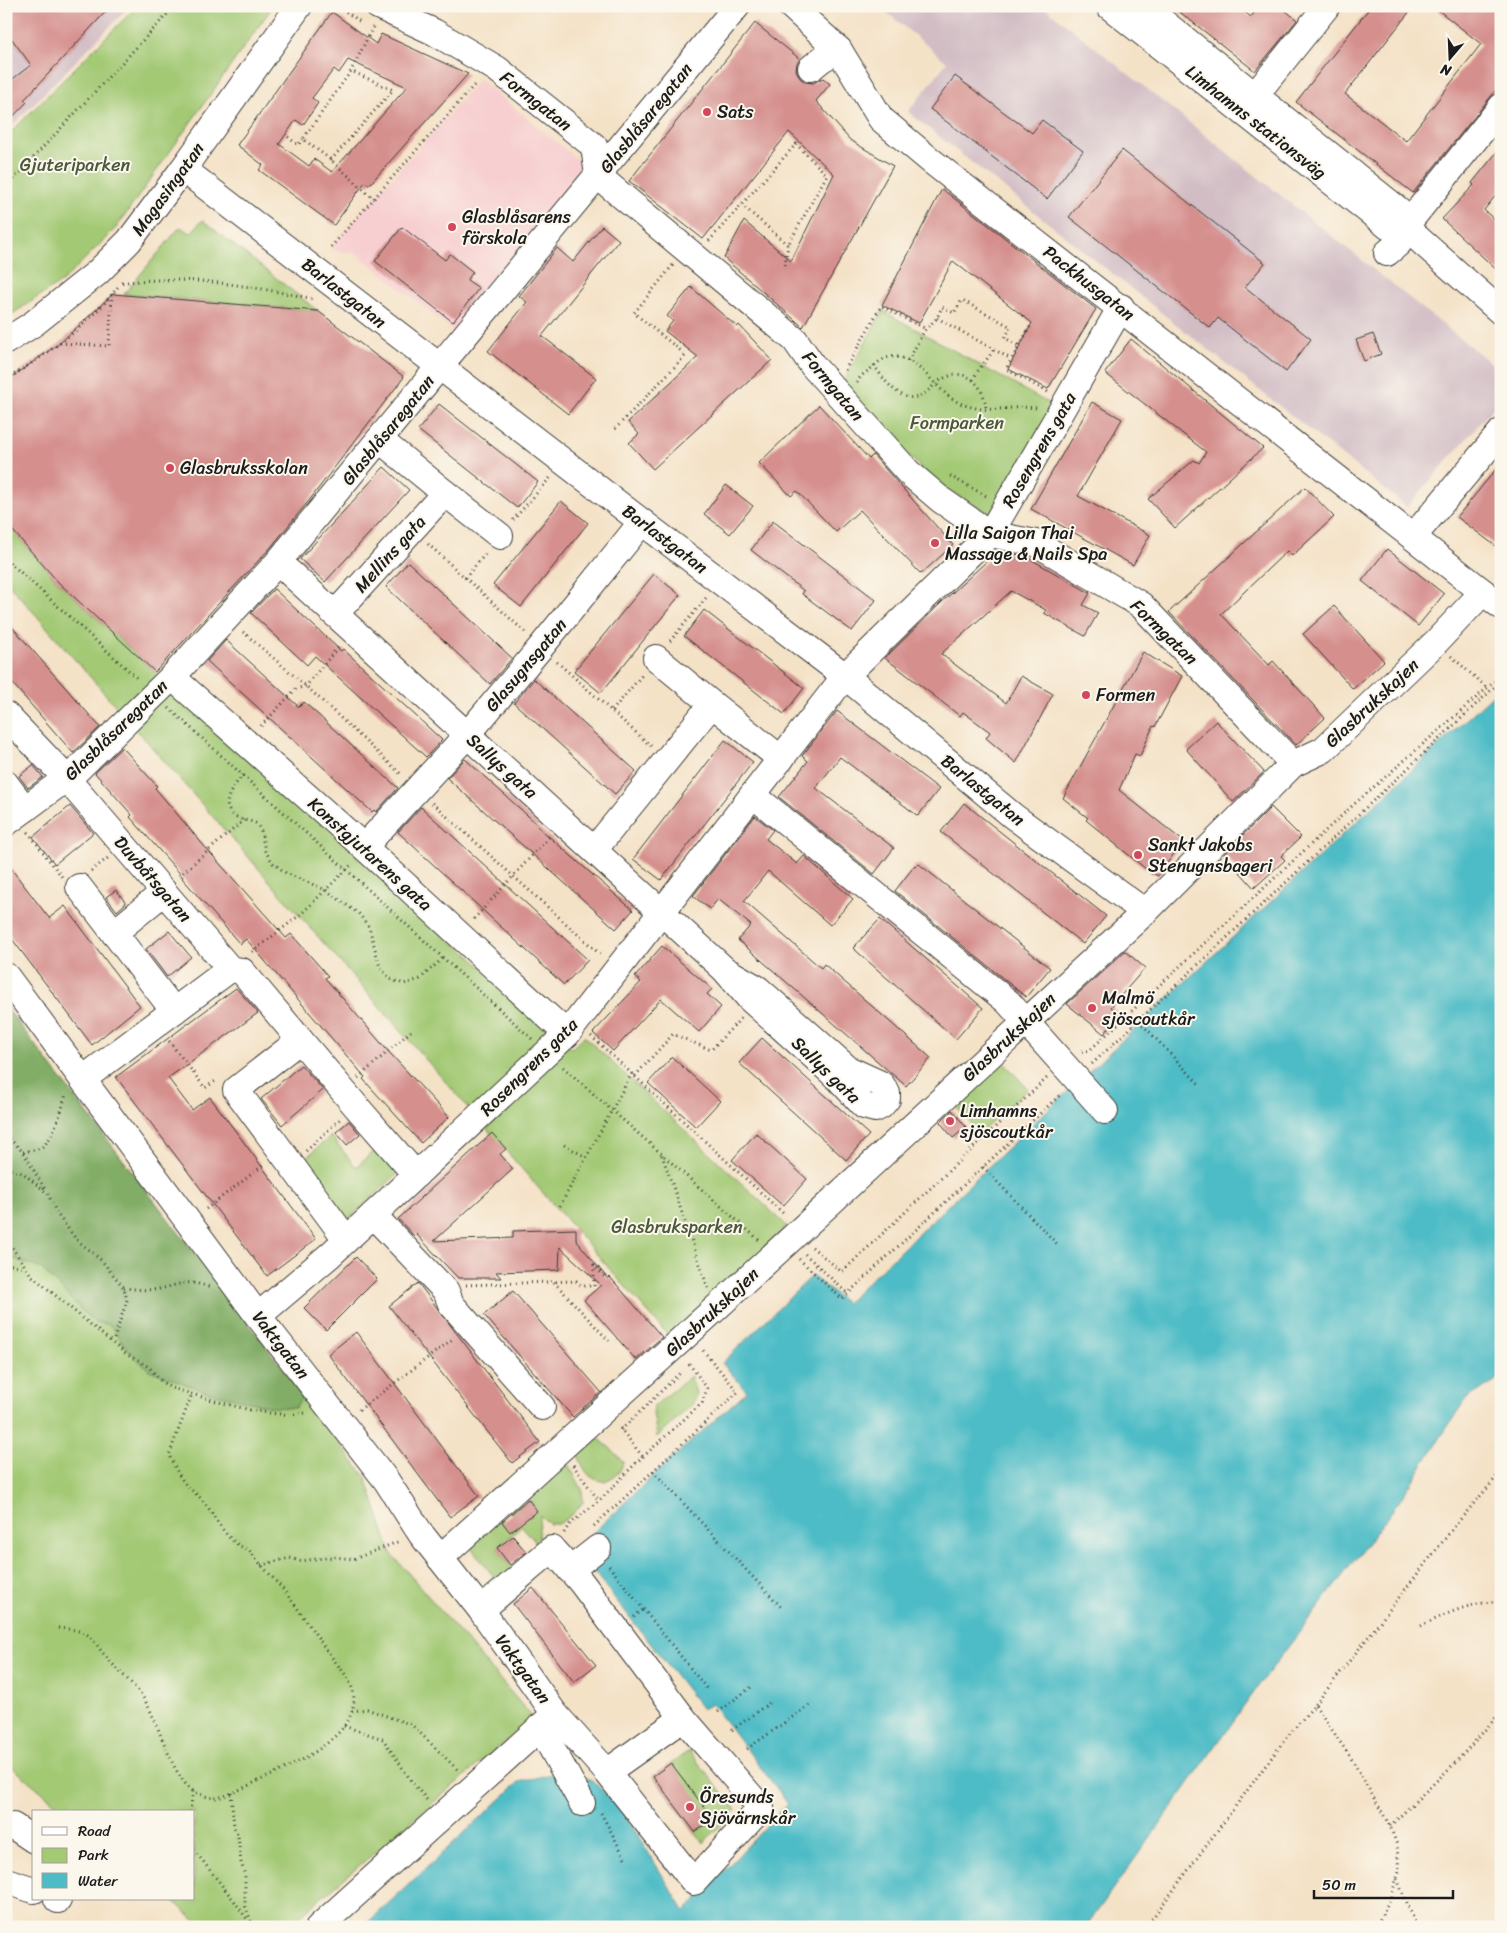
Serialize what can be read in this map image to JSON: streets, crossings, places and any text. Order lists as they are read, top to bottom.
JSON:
{
  "streets": {
    "street": [
      "Formgatan",
      "Glasblåsaregatan",
      "Limhamns stationsväg",
      "Magasingatan",
      "Packhusgatan",
      "Barlastgatan",
      "Rosengrens gata",
      "Mellins gata",
      "Glasugnsgatan",
      "Glasbrukskajen",
      "Sallys gata",
      "Konstgjutarens gata",
      "Duvbåtsgatan",
      "Vaktgatan"
    ]
  },
  "crossings": [
    ["Formgatan", "Glasblåsaregatan"],
    ["Formgatan", "Rosengrens gata"],
    ["Formgatan", "Glasbrukskajen"],
    ["Glasblåsaregatan", "Barlastgatan"],
    ["Glasblåsaregatan", "Sallys gata"],
    ["Glasblåsaregatan", "Konstgjutarens gata"],
    ["Glasblåsaregatan", "Duvbåtsgatan"],
    ["Magasingatan", "Barlastgatan"],
    ["Packhusgatan", "Rosengrens gata"],
    ["Packhusgatan", "Glasbrukskajen"],
    ["Barlastgatan", "Rosengrens gata"],
    ["Barlastgatan", "Glasugnsgatan"],
    ["Barlastgatan", "Glasbrukskajen"],
    ["Rosengrens gata", "Sallys gata"],
    ["Rosengrens gata", "Konstgjutarens gata"],
    ["Rosengrens gata", "Duvbåtsgatan"],
    ["Rosengrens gata", "Vaktgatan"],
    ["Mellins gata", "Sallys gata"],
    ["Glasugnsgatan", "Sallys gata"],
    ["Glasugnsgatan", "Konstgjutarens gata"],
    ["Glasbrukskajen", "Vaktgatan"]
  ],
  "parks": ["Gjuteriparken", "Formparken", "Glasbruksparken"],
  "places": [
    "Sats",
    "Glasblåsarens förskola",
    "Glasbruksskolan",
    "Lilla Saigon Thai Massage & Nails Spa",
    "Formen",
    "Sankt Jakobs Stenugnsbageri",
    "Malmö sjöscoutkår",
    "Limhamns sjöscoutkår",
    "Öresunds Sjövärnskår"
  ],
  "legend": ["Road", "Park", "Water"],
  "scale_bar": "50 m",
  "north": "bottom"
}
